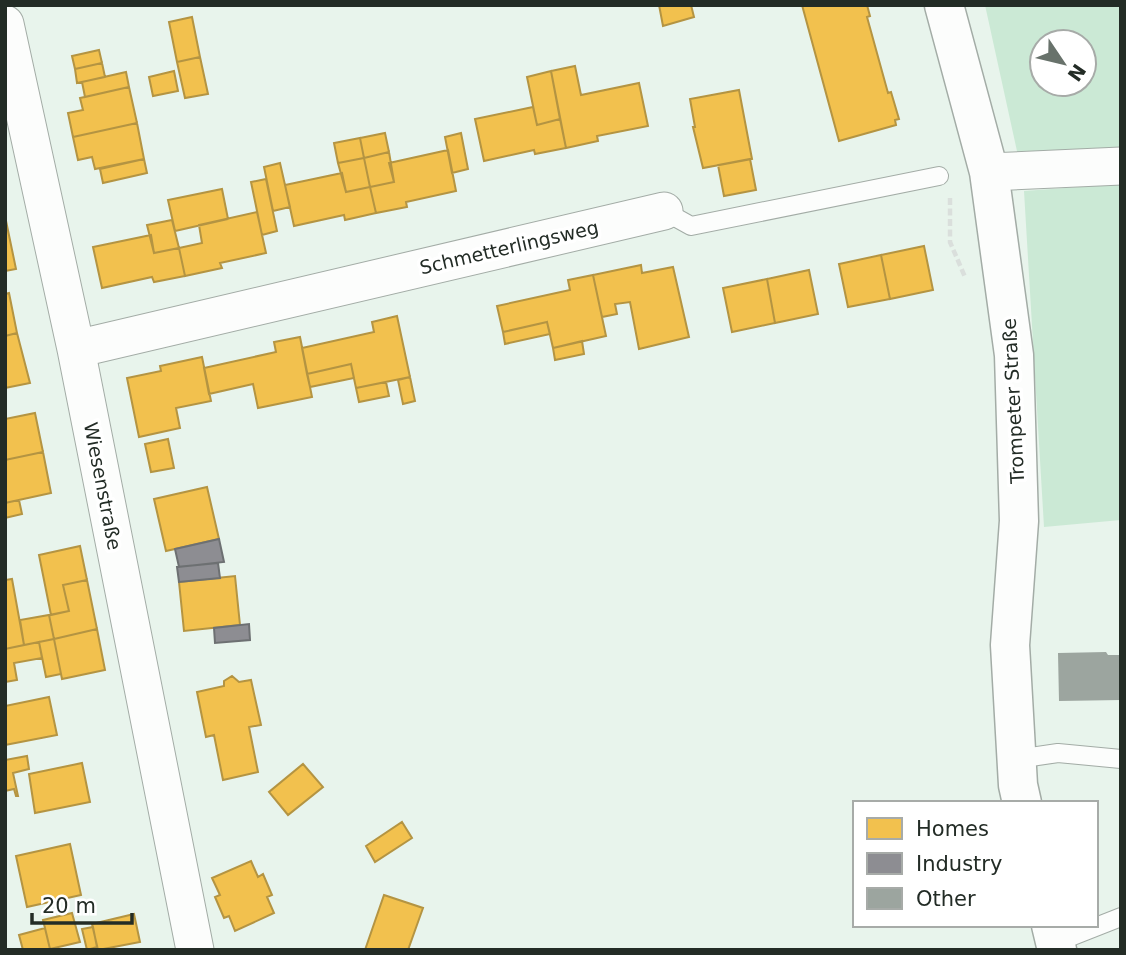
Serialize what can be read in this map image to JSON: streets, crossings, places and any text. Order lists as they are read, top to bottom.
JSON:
{
  "streets": {
    "main road": ["Trompeter Straße"],
    "street": ["Schmetterlingsweg", "Wiesenstraße"]
  },
  "crossings": [
    ["Schmetterlingsweg", "Wiesenstraße"]
  ],
  "legend": ["Homes", "Industry", "Other"],
  "scale_bar": "20 m",
  "north": "bottom right"
}
